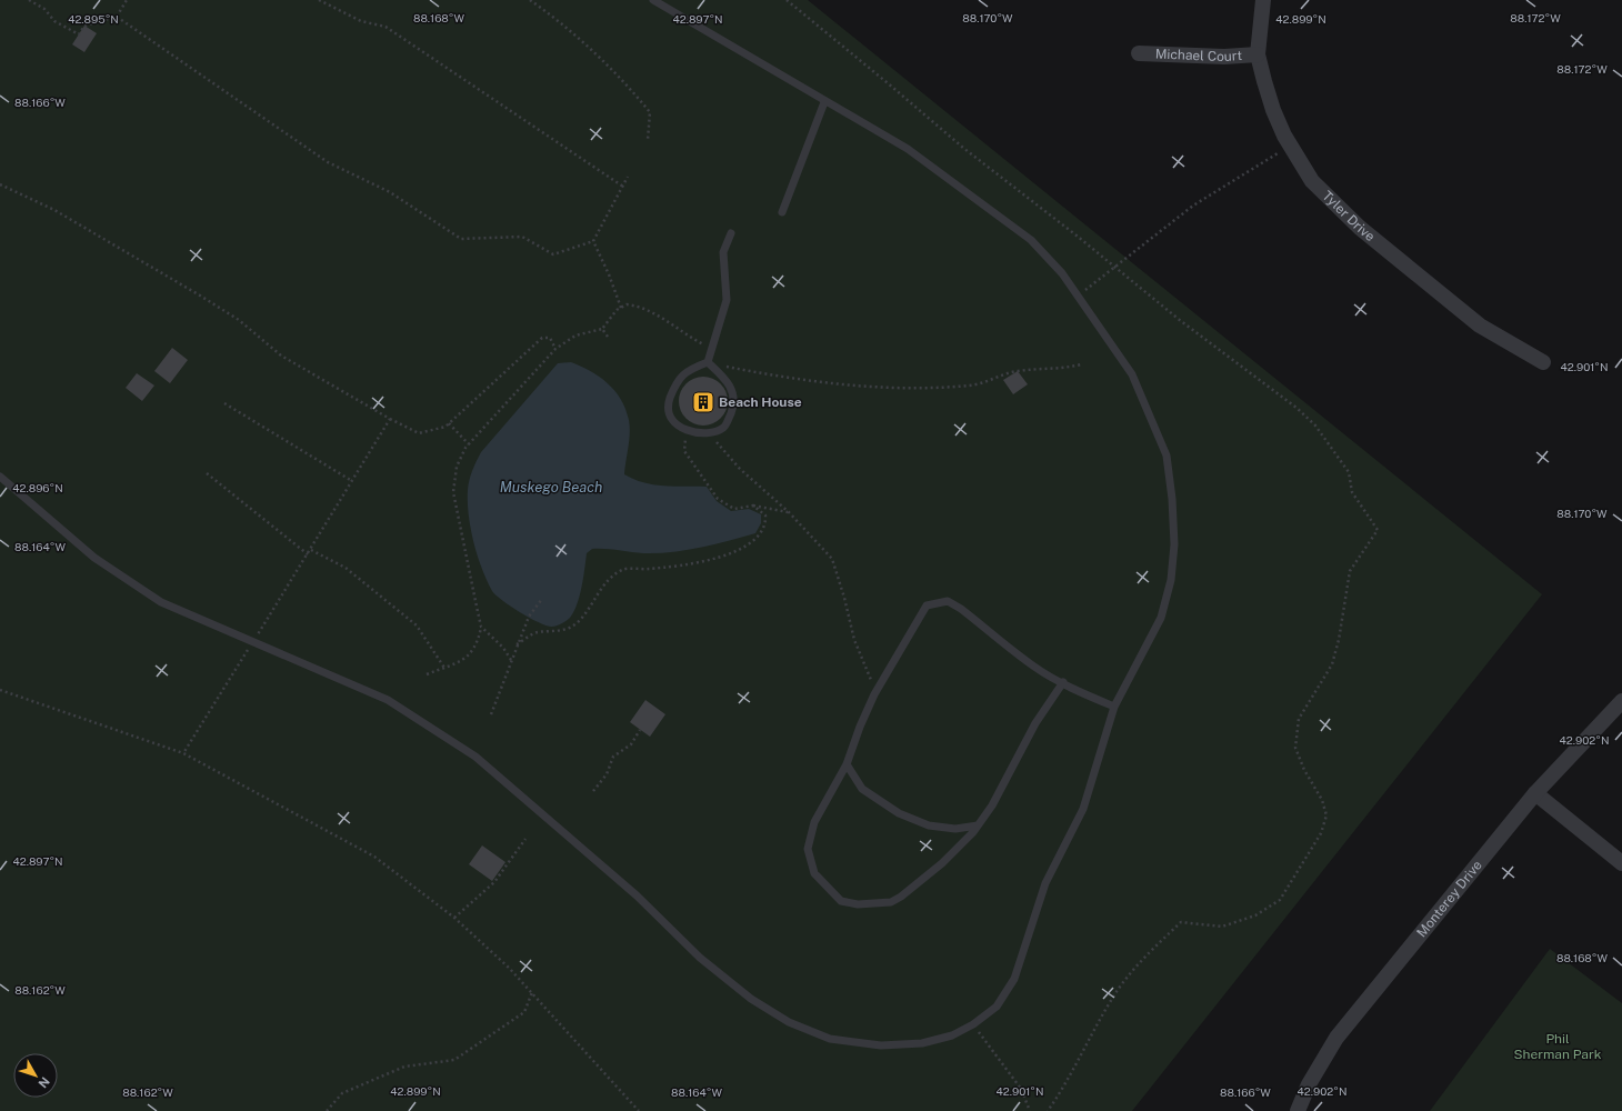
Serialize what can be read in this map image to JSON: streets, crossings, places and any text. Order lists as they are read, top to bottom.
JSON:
{
  "streets": {
    "street": ["Michael Court", "Tyler Drive", "Monterey Drive"]
  },
  "crossings": [
    ["Michael Court", "Tyler Drive"]
  ],
  "water": ["Muskego Beach"],
  "parks": ["Phil Sherman Park"],
  "places": {
    "building": ["Beach House"]
  },
  "north": "bottom right",
  "coordinates": [
    "88.168°W",
    "88.170°W",
    "88.172°W",
    "42.895°N",
    "42.897°N",
    "42.899°N",
    "88.166°W",
    "42.901°N",
    "42.896°N",
    "88.164°W",
    "42.902°N",
    "88.162°W"
  ]
}
